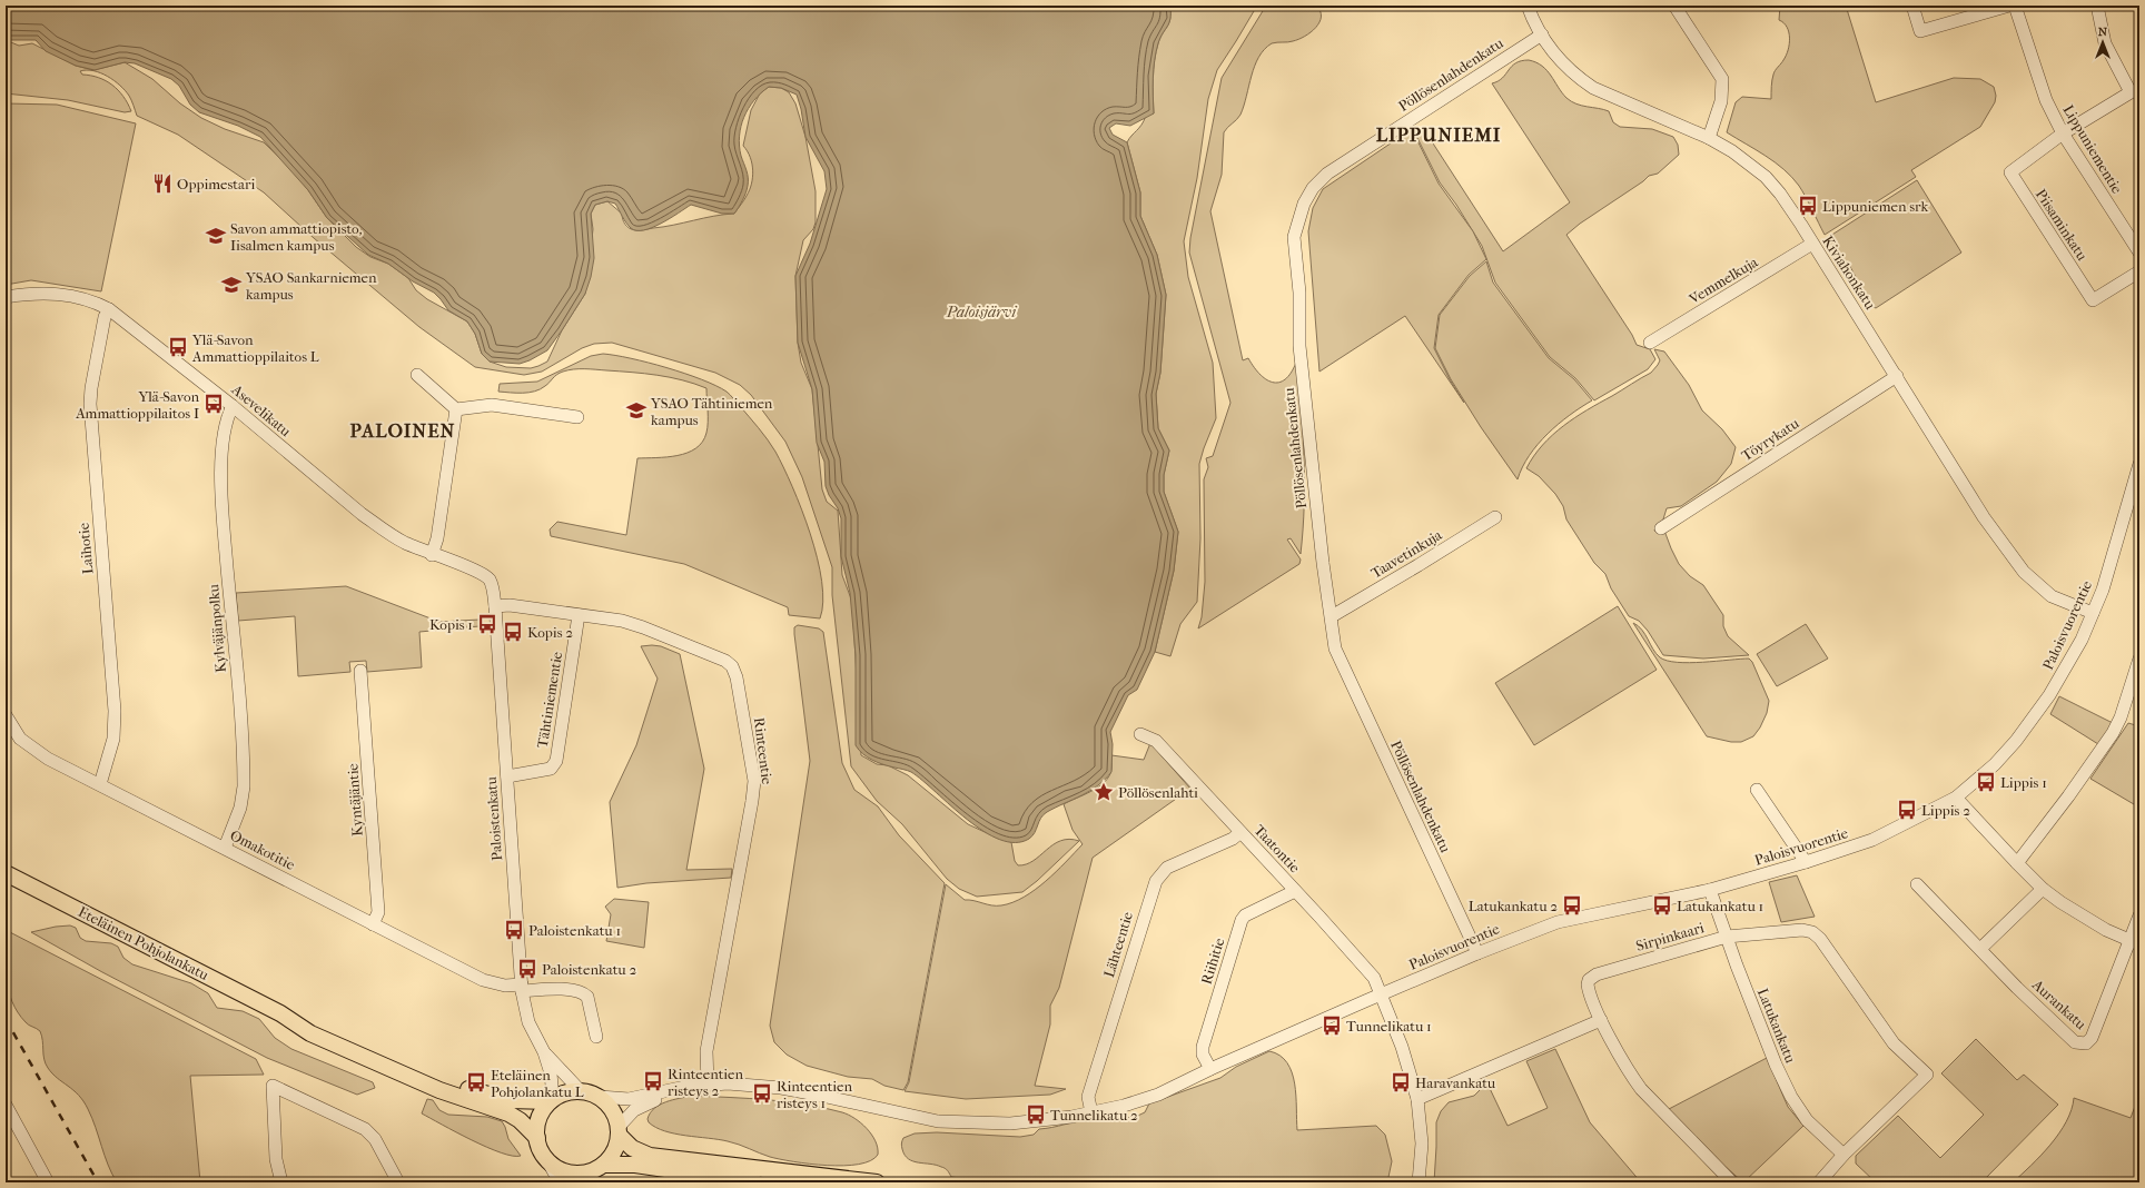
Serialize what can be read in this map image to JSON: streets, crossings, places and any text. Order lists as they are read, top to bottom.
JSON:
{
  "streets": {
    "main road": ["Eteläinen Pohjolankatu"],
    "street": [
      "Pöllösenlahdenkatu",
      "Lippuniementie",
      "Piisaminkatu",
      "Kiviahonkatu",
      "Vemmelkuja",
      "Asevelikatu",
      "Töyrykatu",
      "Laihotie",
      "Taavetinkuja",
      "Paloisvuorentie",
      "Kylväjänpolku",
      "Tähtiniementie",
      "Rinteentie",
      "Kyntäjäntie",
      "Paloistenkatu",
      "Taatontie",
      "Omakotitie",
      "Sirpinkaari",
      "Lähteentie",
      "Riihitie",
      "Aurankatu",
      "Latukankatu"
    ]
  },
  "crossings": [
    ["Pöllösenlahdenkatu", "Kiviahonkatu"],
    ["Pöllösenlahdenkatu", "Taavetinkuja"],
    ["Pöllösenlahdenkatu", "Paloisvuorentie"],
    ["Lippuniementie", "Piisaminkatu"],
    ["Kiviahonkatu", "Vemmelkuja"],
    ["Kiviahonkatu", "Töyrykatu"],
    ["Kiviahonkatu", "Paloisvuorentie"],
    ["Asevelikatu", "Laihotie"],
    ["Asevelikatu", "Kylväjänpolku"],
    ["Asevelikatu", "Paloistenkatu"],
    ["Laihotie", "Omakotitie"],
    ["Paloisvuorentie", "Rinteentie"],
    ["Paloisvuorentie", "Paloistenkatu"],
    ["Paloisvuorentie", "Taatontie"],
    ["Paloisvuorentie", "Eteläinen Pohjolankatu"],
    ["Paloisvuorentie", "Lähteentie"],
    ["Paloisvuorentie", "Riihitie"],
    ["Paloisvuorentie", "Latukankatu"],
    ["Kylväjänpolku", "Omakotitie"],
    ["Tähtiniementie", "Rinteentie"],
    ["Tähtiniementie", "Paloistenkatu"],
    ["Rinteentie", "Paloistenkatu"],
    ["Kyntäjäntie", "Omakotitie"],
    ["Paloistenkatu", "Omakotitie"],
    ["Paloistenkatu", "Eteläinen Pohjolankatu"],
    ["Taatontie", "Lähteentie"],
    ["Taatontie", "Riihitie"],
    ["Sirpinkaari", "Latukankatu"]
  ],
  "districts": ["LIPPUNIEMI", "PALOINEN"],
  "water": ["Paloisjärvi"],
  "places": {
    "restaurant": ["Oppimestari"],
    "bus stop": [
      "Lippuniemen srk",
      "Ylä-Savon Ammattioppilaitos L",
      "Ylä-Savon Ammattioppilaitos I",
      "Kopis 1",
      "Kopis 2",
      "Lippis 1",
      "Lippis 2",
      "Latukankatu 2",
      "Latukankatu 1",
      "Paloistenkatu 1",
      "Paloistenkatu 2",
      "Tunnelikatu 1",
      "Rinteentien risteys 2",
      "Eteläinen Pohjolankatu L",
      "Haravankatu",
      "Rinteentien risteys 1",
      "Tunnelikatu 2"
    ],
    "school or university": ["Savon ammattiopisto, Iisalmen kampus", "YSAO Sankarniemen kampus", "YSAO Tähtiniemen kampus"],
    "place": ["Pöllösenlahti"]
  },
  "north": "top"
}
